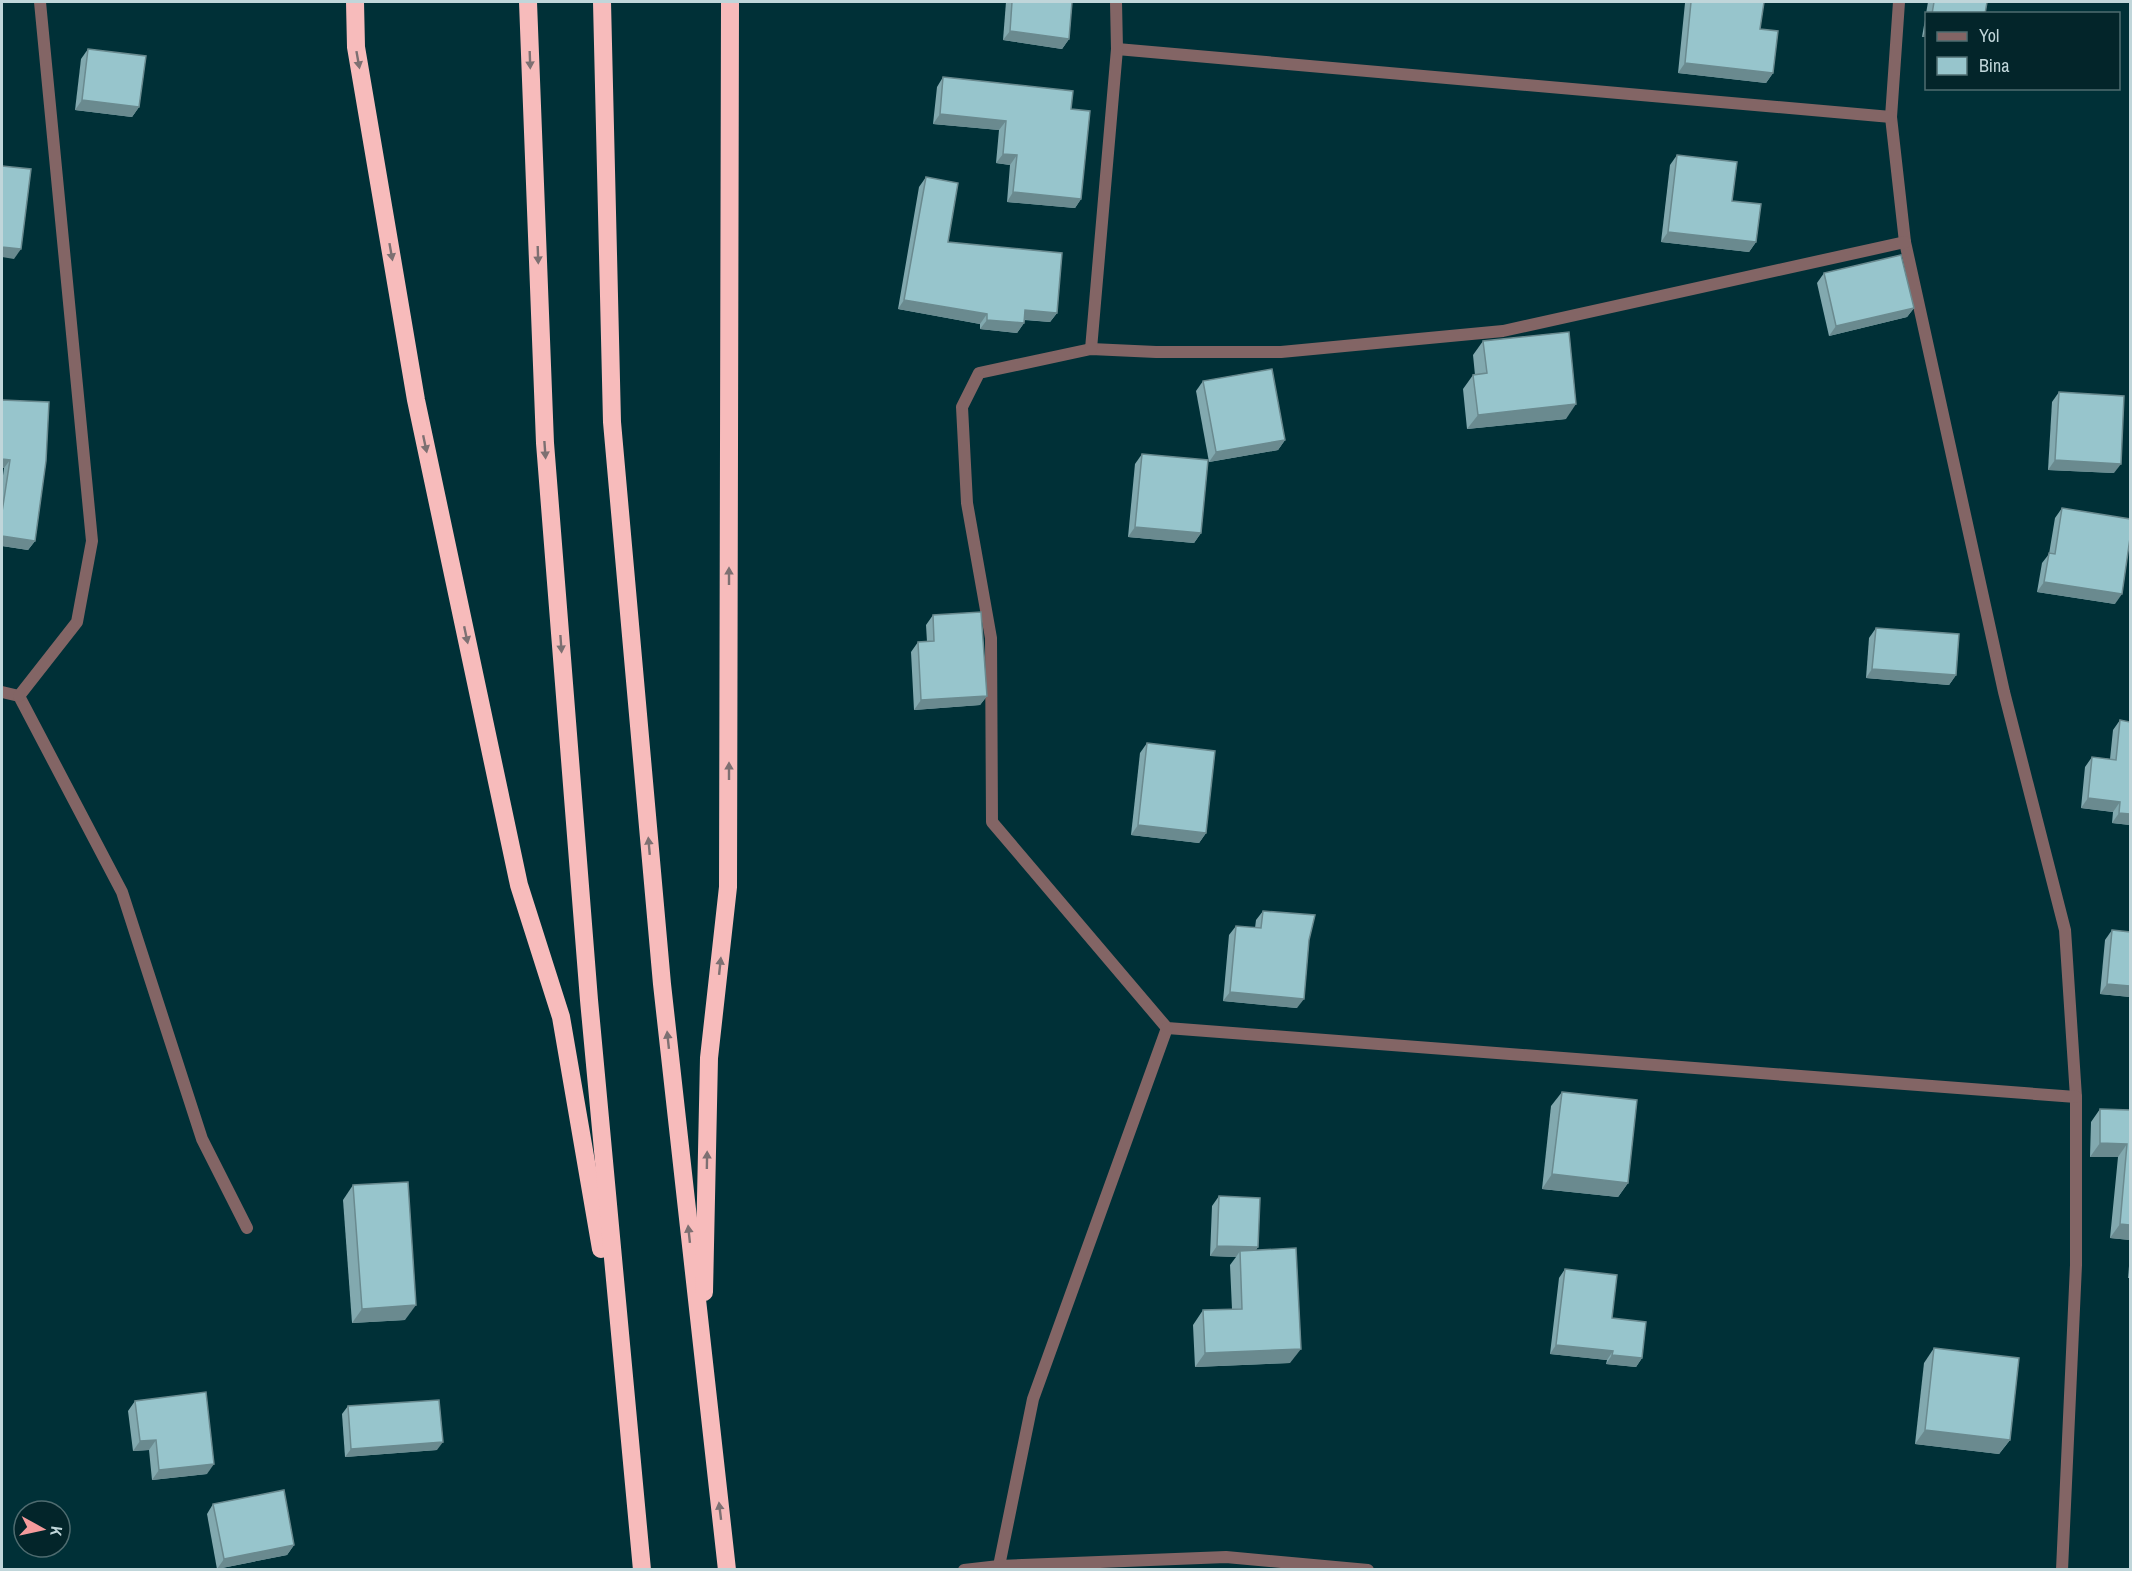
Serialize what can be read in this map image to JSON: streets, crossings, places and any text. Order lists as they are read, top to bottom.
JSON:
{
  "legend": ["Yol", "Bina"],
  "north": "right"
}
